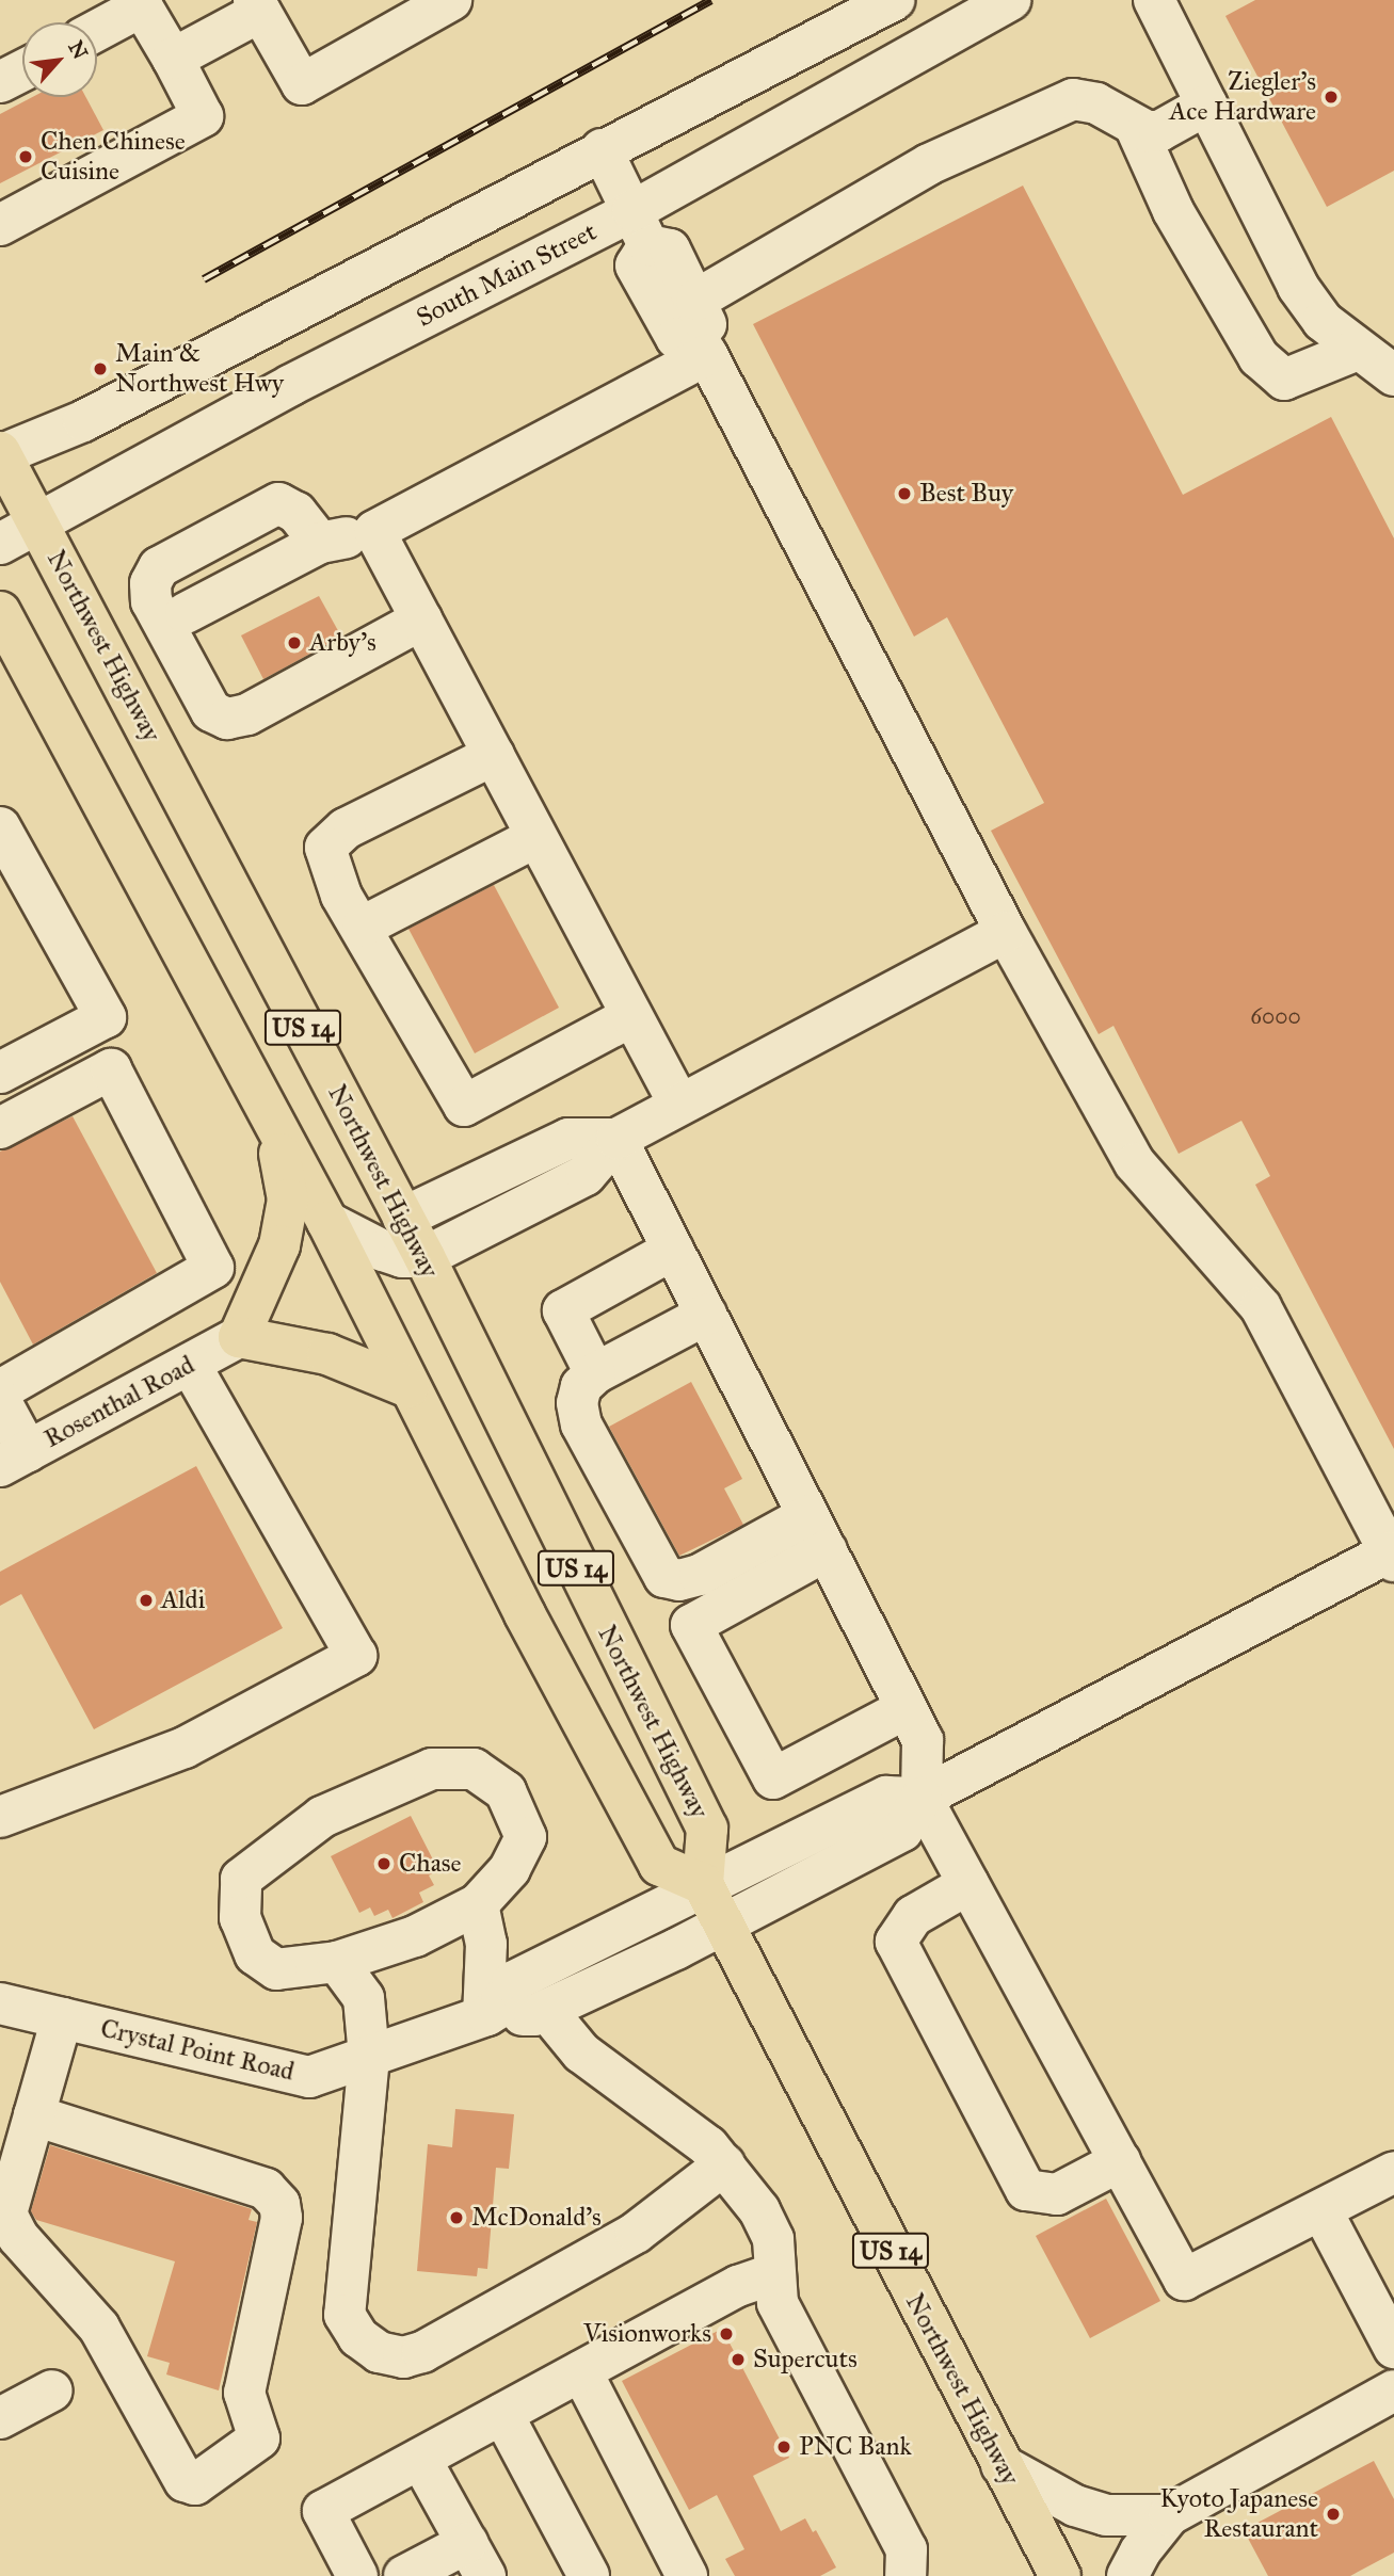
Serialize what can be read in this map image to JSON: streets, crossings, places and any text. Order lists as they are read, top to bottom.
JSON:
{
  "streets": {
    "main road": ["Northwest Highway", "US 14"],
    "street": ["South Main Street", "Rosenthal Road", "Crystal Point Road"]
  },
  "crossings": [
    ["South Main Street", "Northwest Highway"],
    ["Northwest Highway", "US 14"]
  ],
  "places": [
    "Ziegler's Ace Hardware",
    "Chen Chinese Cuisine",
    "Main & Northwest Hwy",
    "Best Buy",
    "Arby's",
    "Aldi",
    "Chase",
    "McDonald's",
    "Visionworks",
    "Supercuts",
    "PNC Bank",
    "Kyoto Japanese Restaurant"
  ],
  "house_numbers": ["6000"],
  "north": "top right"
}
